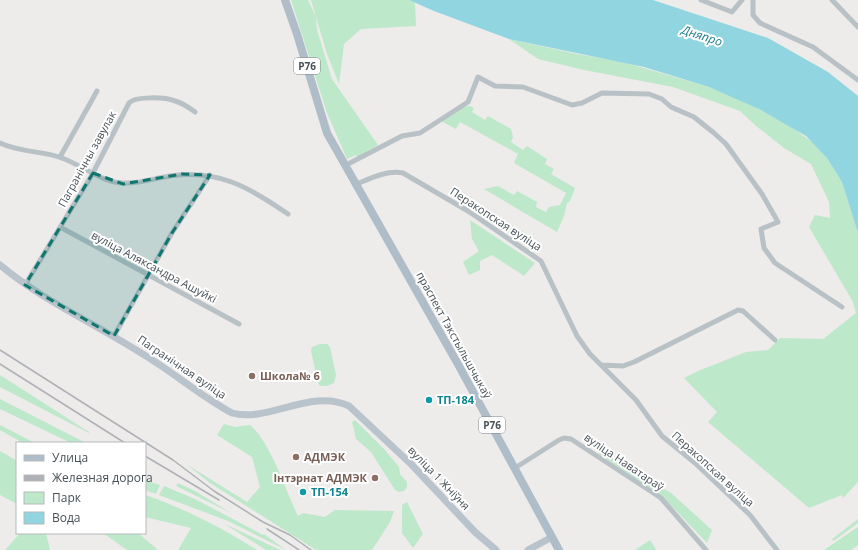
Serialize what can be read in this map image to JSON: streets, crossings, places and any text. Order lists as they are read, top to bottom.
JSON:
{
  "streets": {
    "main road": [
      "Р76",
      "праспект Тэкстыльшчыкаў",
      "Пагранічная вуліца",
      "вуліца 1 Жніўня"
    ],
    "street": [
      "Пагранічны завулак",
      "Перакопская вуліца",
      "вуліца Аляксандра Ашуйкі",
      "вуліца Наватараў"
    ]
  },
  "crossings": [
    ["Пагранічны завулак", "вуліца Аляксандра Ашуйкі"],
    ["Пагранічны завулак", "Пагранічная вуліца"],
    ["Перакопская вуліца", "праспект Тэкстыльшчыкаў"],
    ["праспект Тэкстыльшчыкаў", "вуліца Наватараў"],
    ["Пагранічная вуліца", "вуліца 1 Жніўня"]
  ],
  "water": ["Дняпро"],
  "places": [
    "Школа№ 6",
    "ТП-184",
    "АДМЭК",
    "Інтэрнат АДМЭК",
    "ТП-154"
  ],
  "legend": [
    "Улица",
    "Железная дорога",
    "Парк",
    "Вода"
  ]
}
